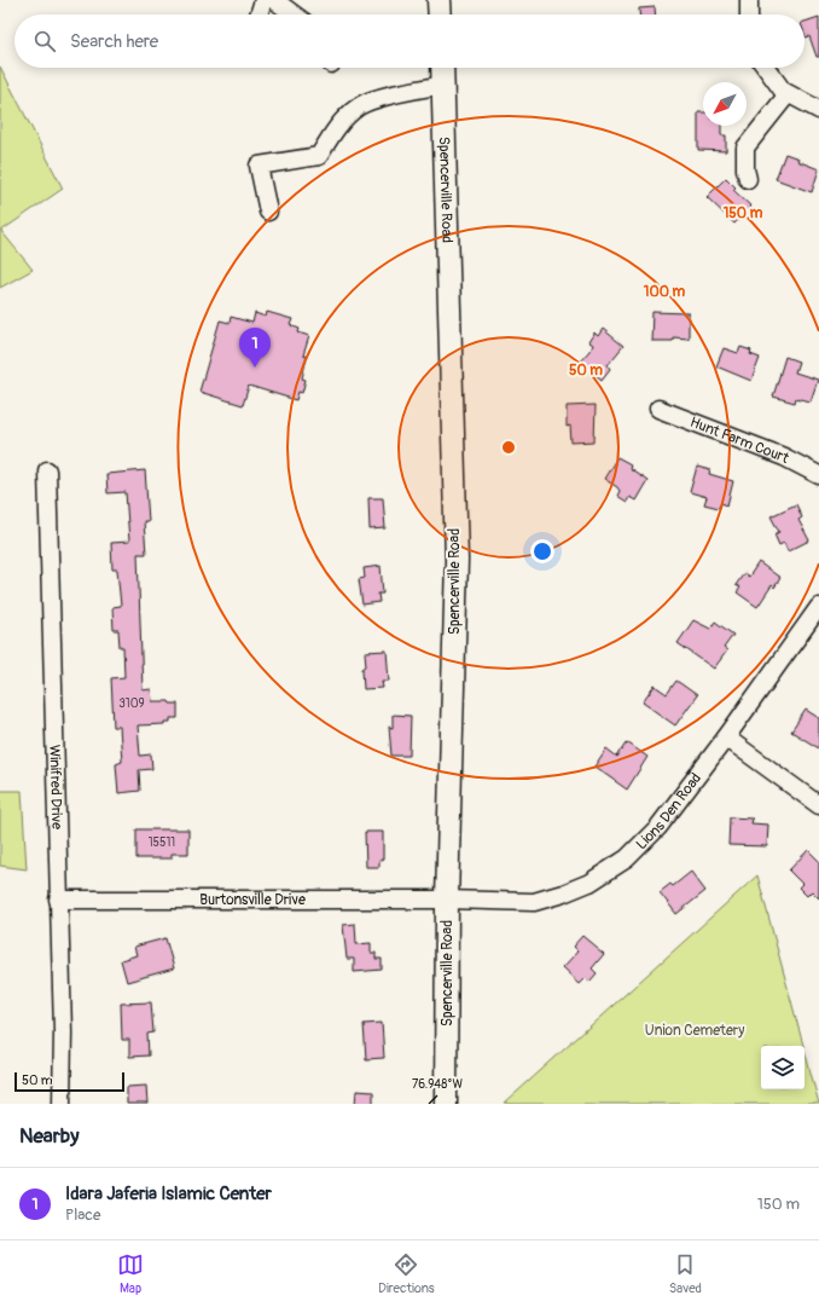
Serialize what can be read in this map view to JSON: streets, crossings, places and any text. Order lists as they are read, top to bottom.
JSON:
{
  "streets": {
    "main road": ["Spencerville Road"],
    "street": [
      "Hunt Farm Court",
      "Winifred Drive",
      "Lions Den Road",
      "Burtonsville Drive"
    ]
  },
  "crossings": [
    ["Spencerville Road", "Lions Den Road"],
    ["Spencerville Road", "Burtonsville Drive"],
    ["Winifred Drive", "Burtonsville Drive"],
    ["Lions Den Road", "Burtonsville Drive"]
  ],
  "parks": ["Union Cemetery"],
  "house_numbers": ["3109", "15511"],
  "scale_bar": "50 m",
  "north": "bottom left",
  "page": {
    "search": "Search here",
    "pins": "1",
    "scale": "50 m",
    "heading": "Nearby",
    "list": [
      {
        "mark": "1",
        "name": "Idara Jaferia Islamic Center",
        "note": "Place",
        "value": "150 m"
      }
    ],
    "nav": ["Map", "Directions", "Saved"]
  },
  "coordinates": ["76.948°W"],
  "rings": ["150 m", "100 m", "50 m"]
}
